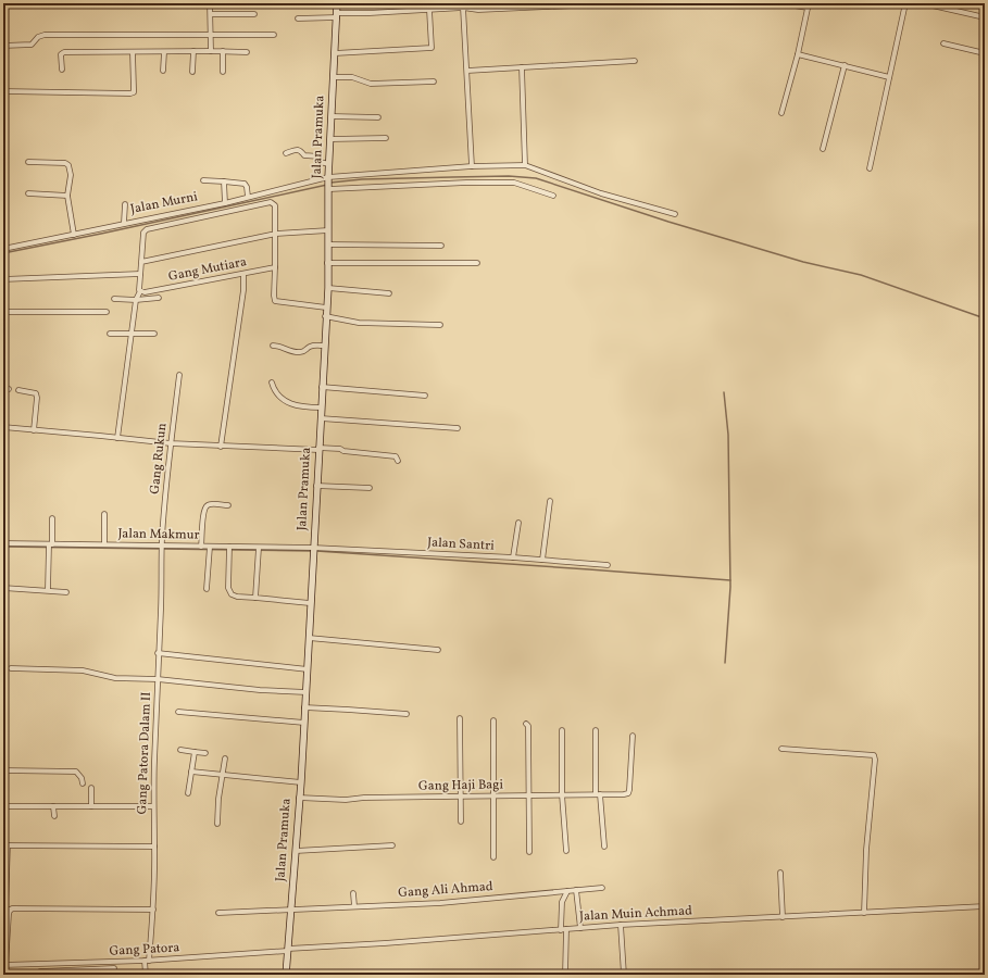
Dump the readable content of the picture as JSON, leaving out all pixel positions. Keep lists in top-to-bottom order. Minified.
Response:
{"streets":{"street":["Jalan Pramuka","Jalan Murni","Gang Mutiara","Gang Rukun","Jalan Makmur","Jalan Santri","Gang Patora Dalam II","Gang Haji Bagi","Gang Ali Ahmad","Jalan Muin Achmad","Gang Patora"]},"crossings":[["Jalan Pramuka","Jalan Murni"],["Jalan Pramuka","Gang Mutiara"],["Jalan Pramuka","Jalan Makmur"],["Jalan Pramuka","Jalan Santri"],["Jalan Pramuka","Gang Haji Bagi"],["Jalan Pramuka","Gang Ali Ahmad"],["Jalan Pramuka","Jalan Muin Achmad"],["Jalan Pramuka","Gang Patora"],["Gang Rukun","Jalan Makmur"],["Gang Rukun","Gang Patora Dalam II"],["Jalan Makmur","Jalan Santri"],["Jalan Makmur","Gang Patora Dalam II"],["Gang Patora Dalam II","Gang Patora"],["Jalan Muin Achmad","Gang Patora"]]}
